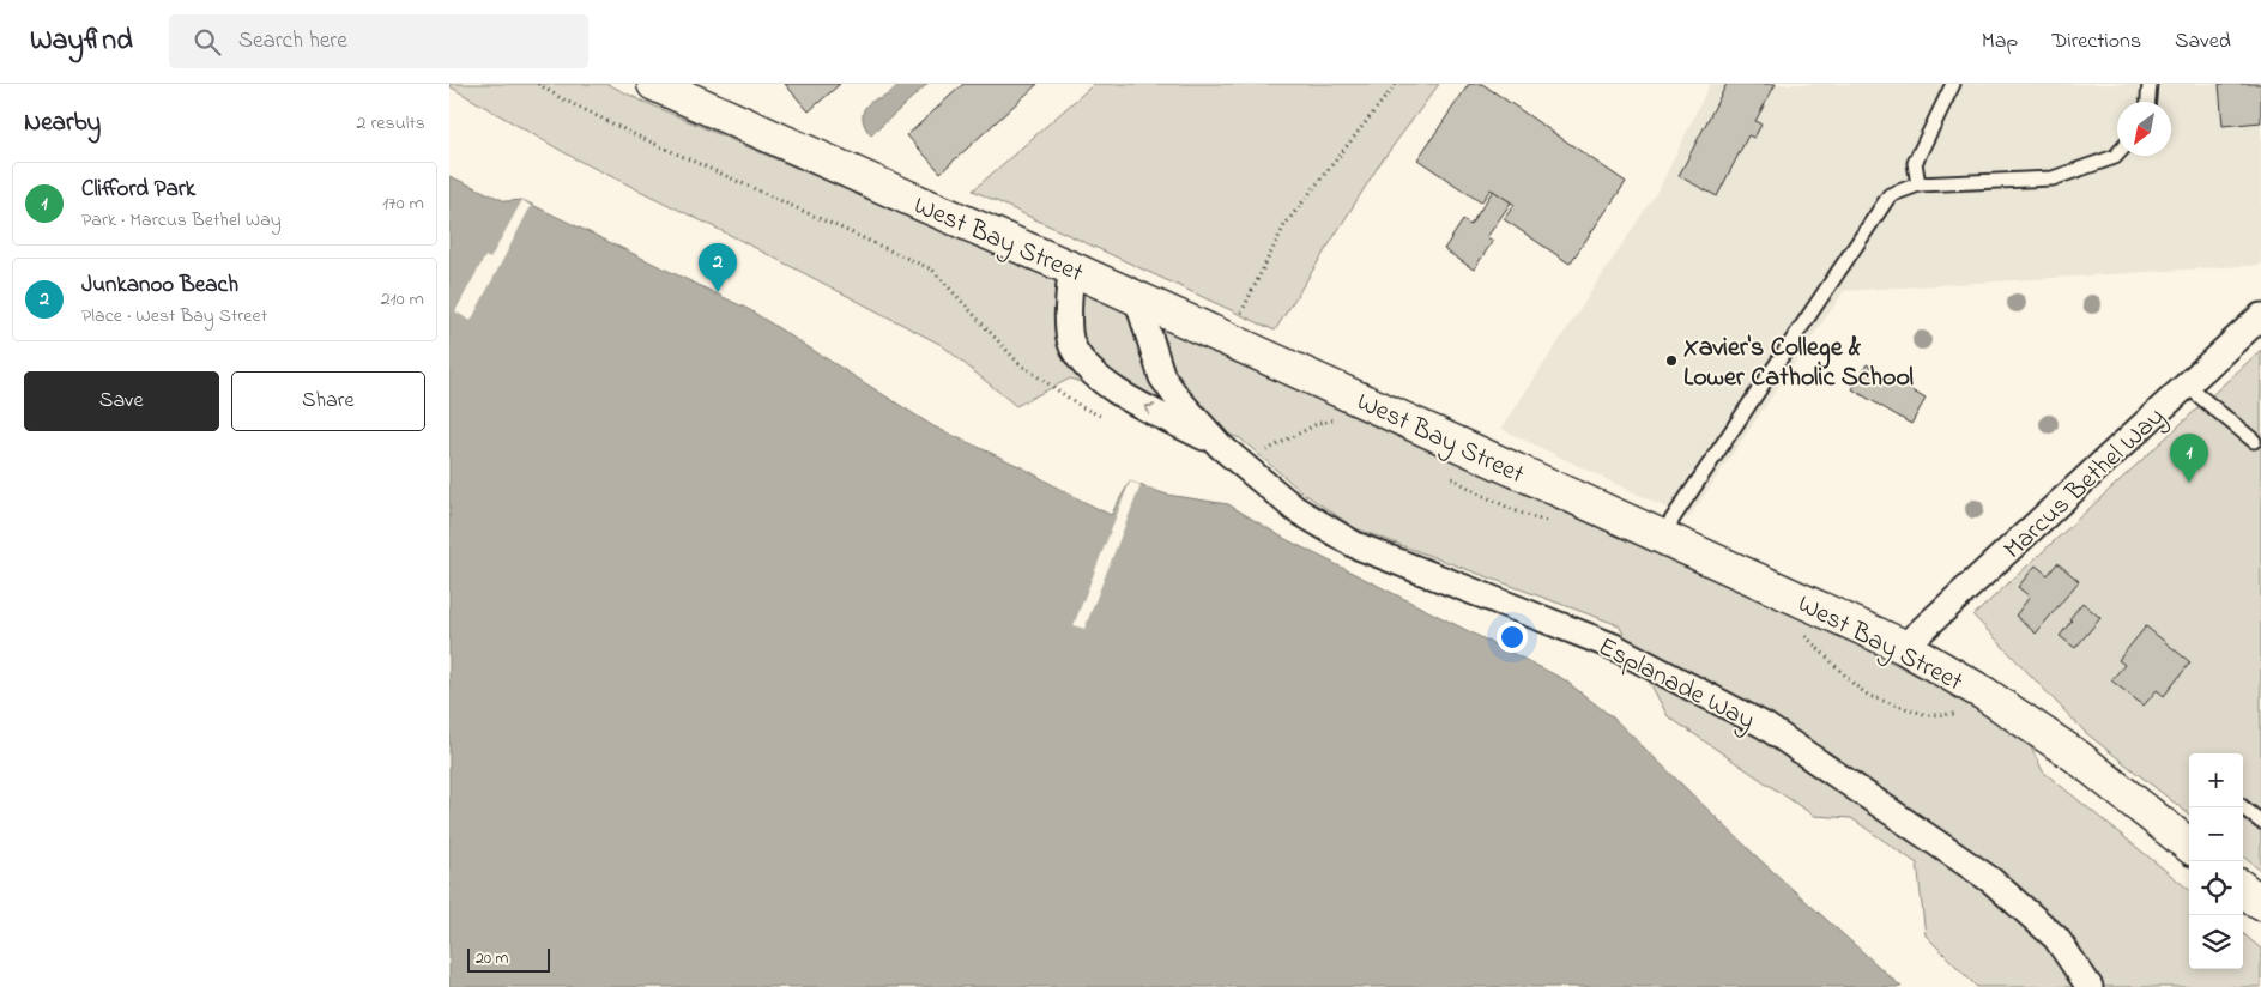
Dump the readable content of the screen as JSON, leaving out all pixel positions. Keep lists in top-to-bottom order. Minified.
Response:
{"streets":{"highway":["West Bay Street"],"street":["Marcus Bethel Way","Esplanade Way"]},"crossings":[["West Bay Street","Marcus Bethel Way"],["West Bay Street","Esplanade Way"]],"places":["Xavier's College & Lower Catholic School"],"scale_bar":"20 m","north":"bottom left","page":{"header":"Wayfind","search":"Search here","nav":["Map","Directions","Saved"],"heading":["Nearby","2 results"],"list":[{"mark":"1","name":"Clifford Park","note":"Park · Marcus Bethel Way","value":"170 m"},{"mark":"2","name":"Junkanoo Beach","note":"Place · West Bay Street","value":"210 m"}],"pins":["2","1"],"buttons":["Save","Share"],"map_buttons":["+","−"],"scale":"20 m"}}
